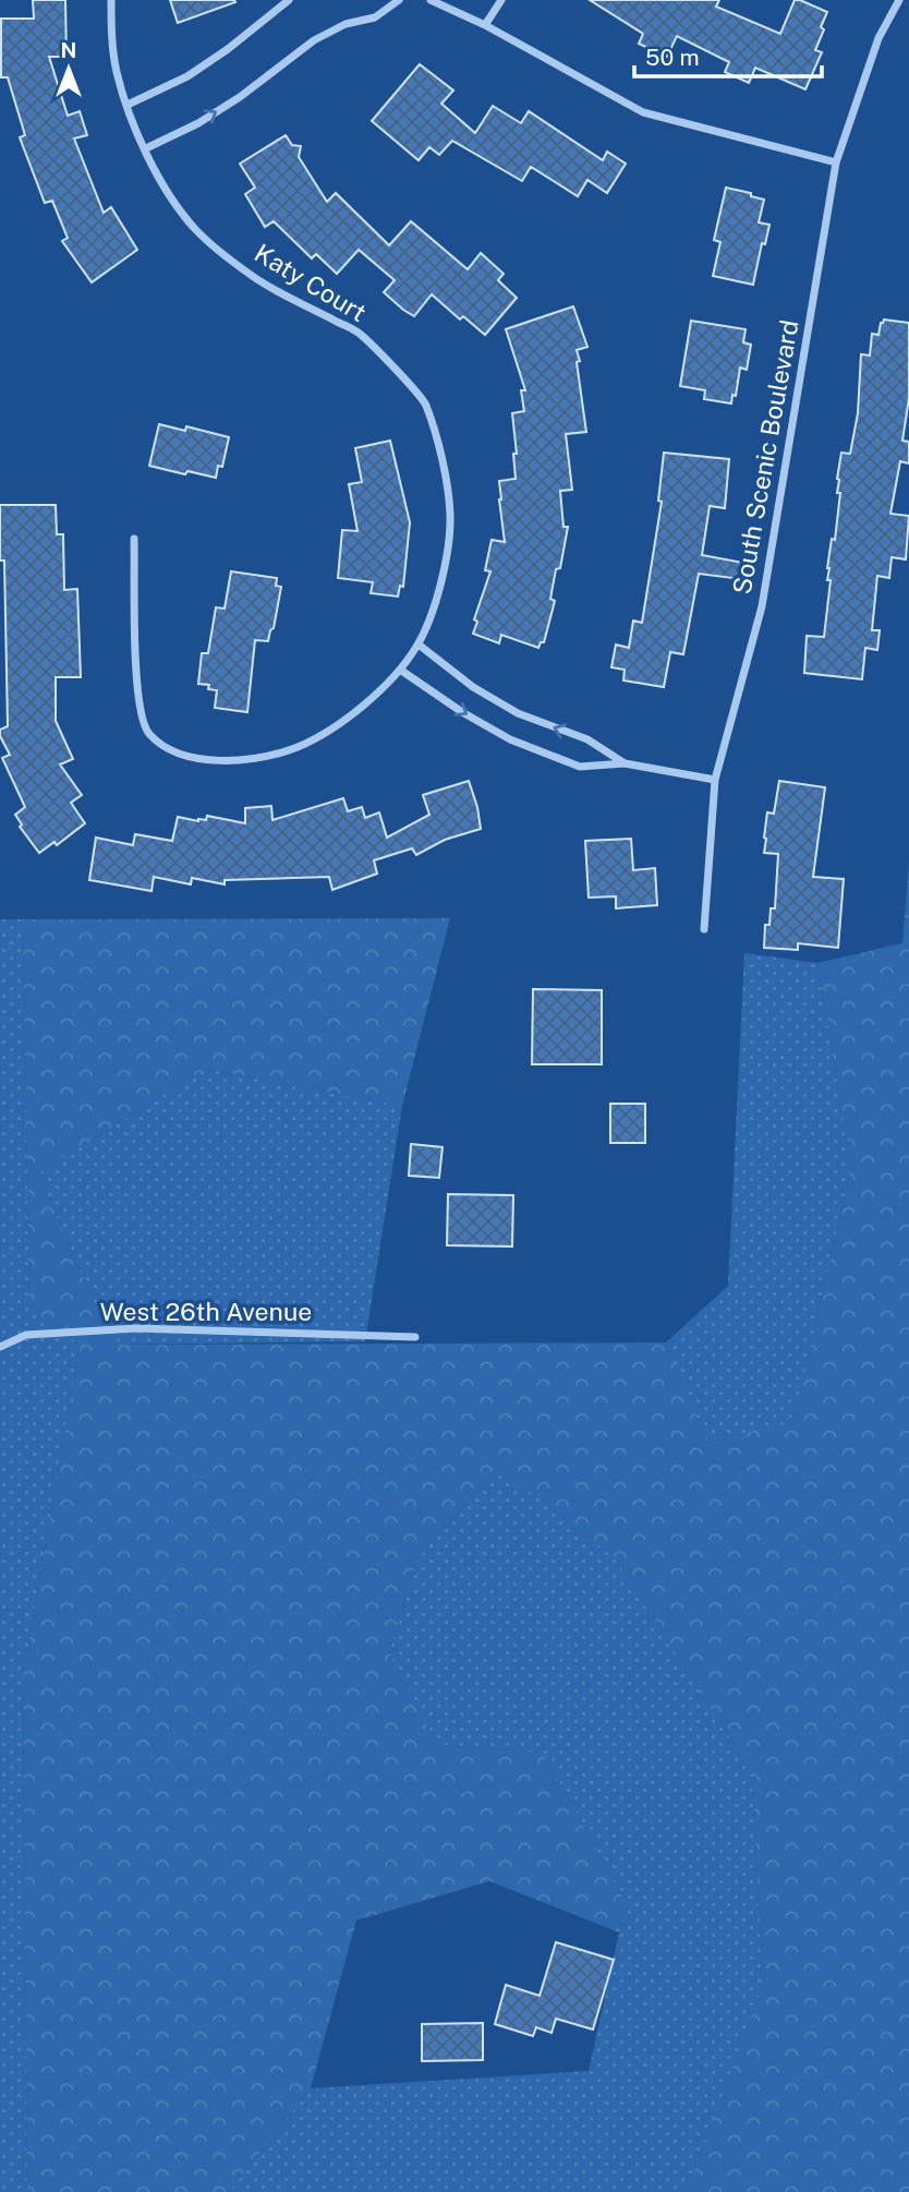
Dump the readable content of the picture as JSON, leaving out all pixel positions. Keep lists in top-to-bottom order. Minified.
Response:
{"streets":{"street":["Katy Court","South Scenic Boulevard","West 26th Avenue"]},"scale_bar":"50 m","north":"top"}
